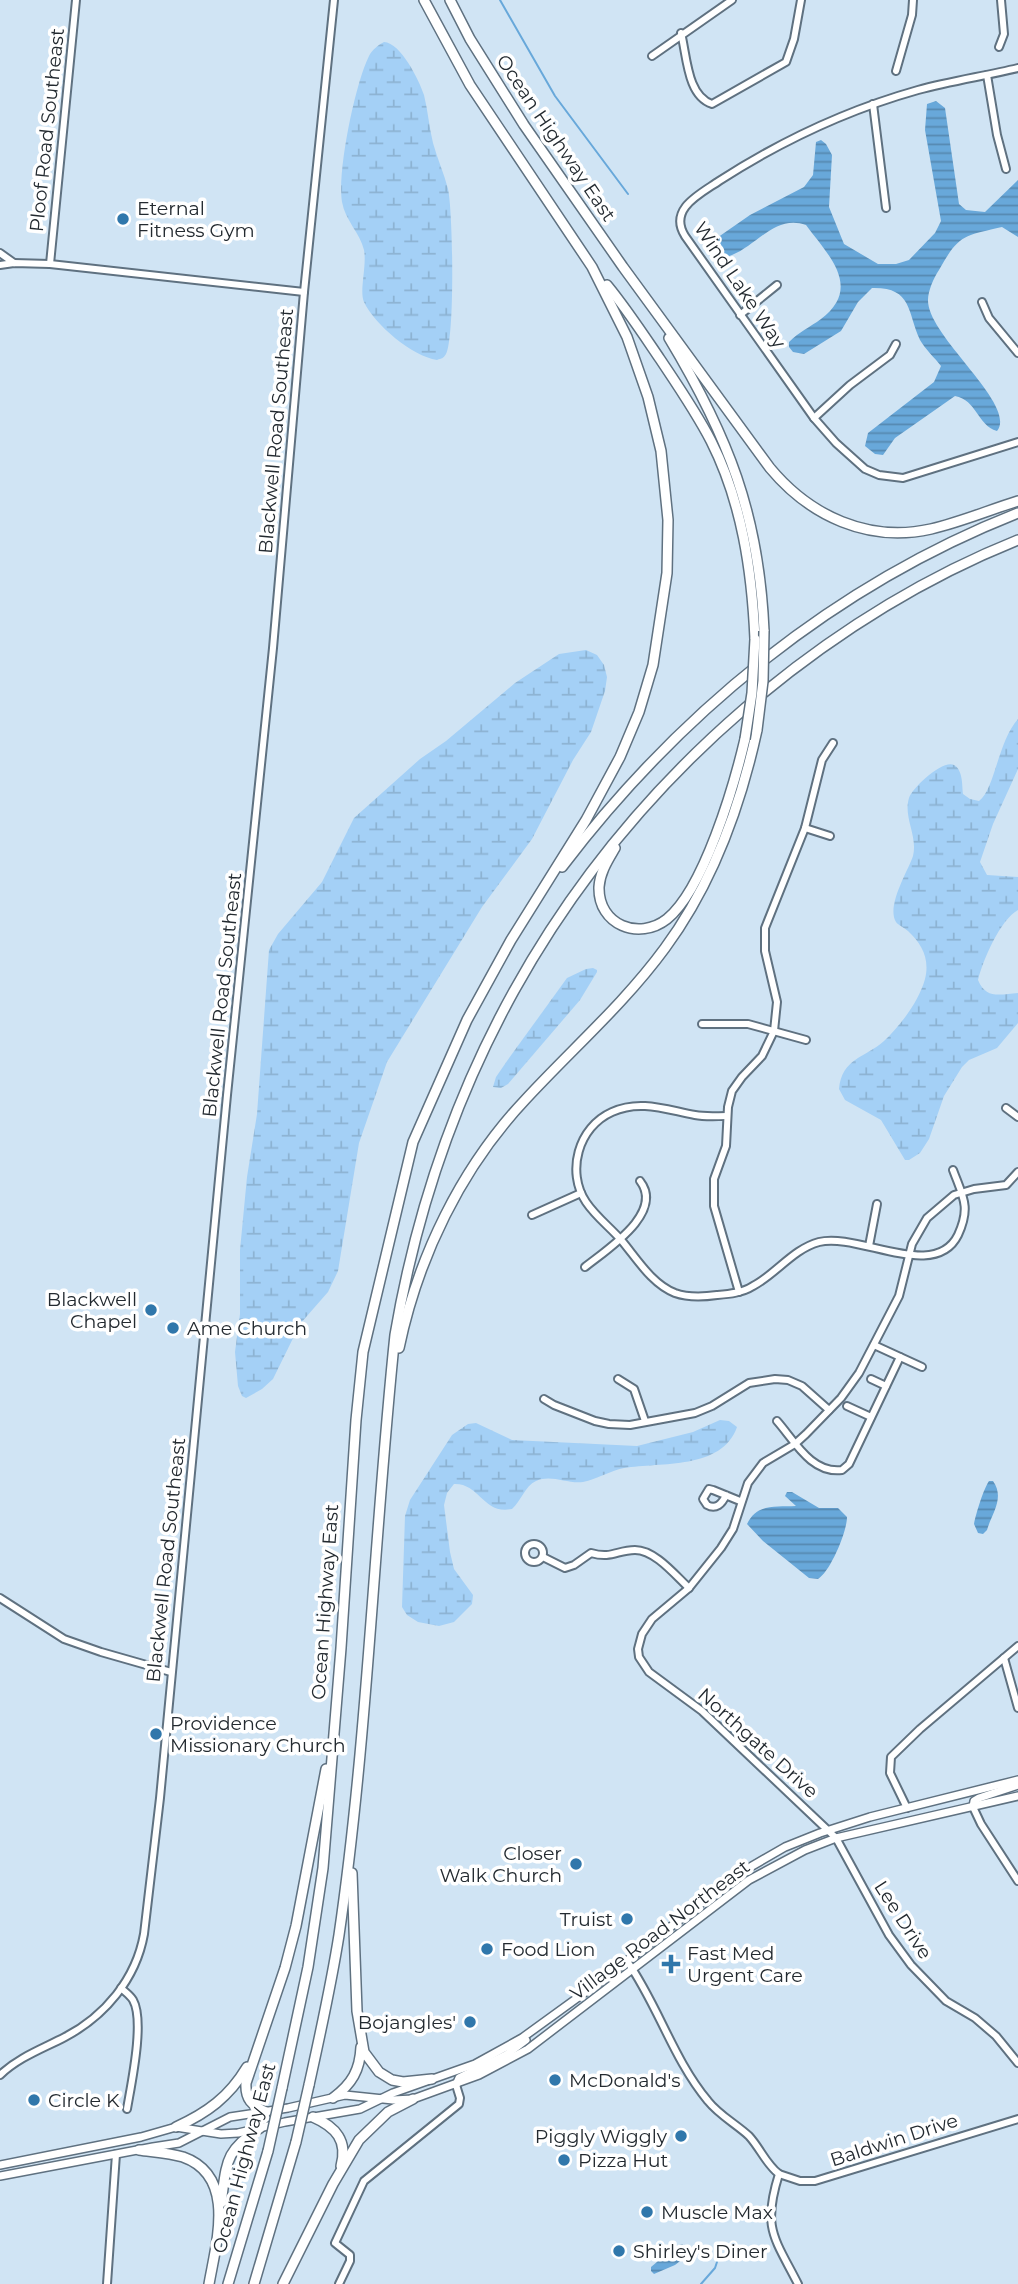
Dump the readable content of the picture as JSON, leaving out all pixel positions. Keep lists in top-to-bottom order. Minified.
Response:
{"streets":{"highway":["Ocean Highway East"],"main road":["Village Road Northeast"],"street":["Ploof Road Southeast","Wind Lake Way","Blackwell Road Southeast","Northgate Drive","Lee Drive","Baldwin Drive"]},"crossings":[["Northgate Drive","Lee Drive"],["Northgate Drive","Village Road Northeast"],["Lee Drive","Village Road Northeast"]],"places":{"other":["Eternal Fitness Gym","Blackwell Chapel","Ame Church","Providence Missionary Church","Closer Walk Church","Truist","Food Lion","Bojangles'","McDonald's","Circle K","Piggly Wiggly","Pizza Hut","Muscle Max","Shirley's Diner"],"health":["Fast Med Urgent Care"]}}
